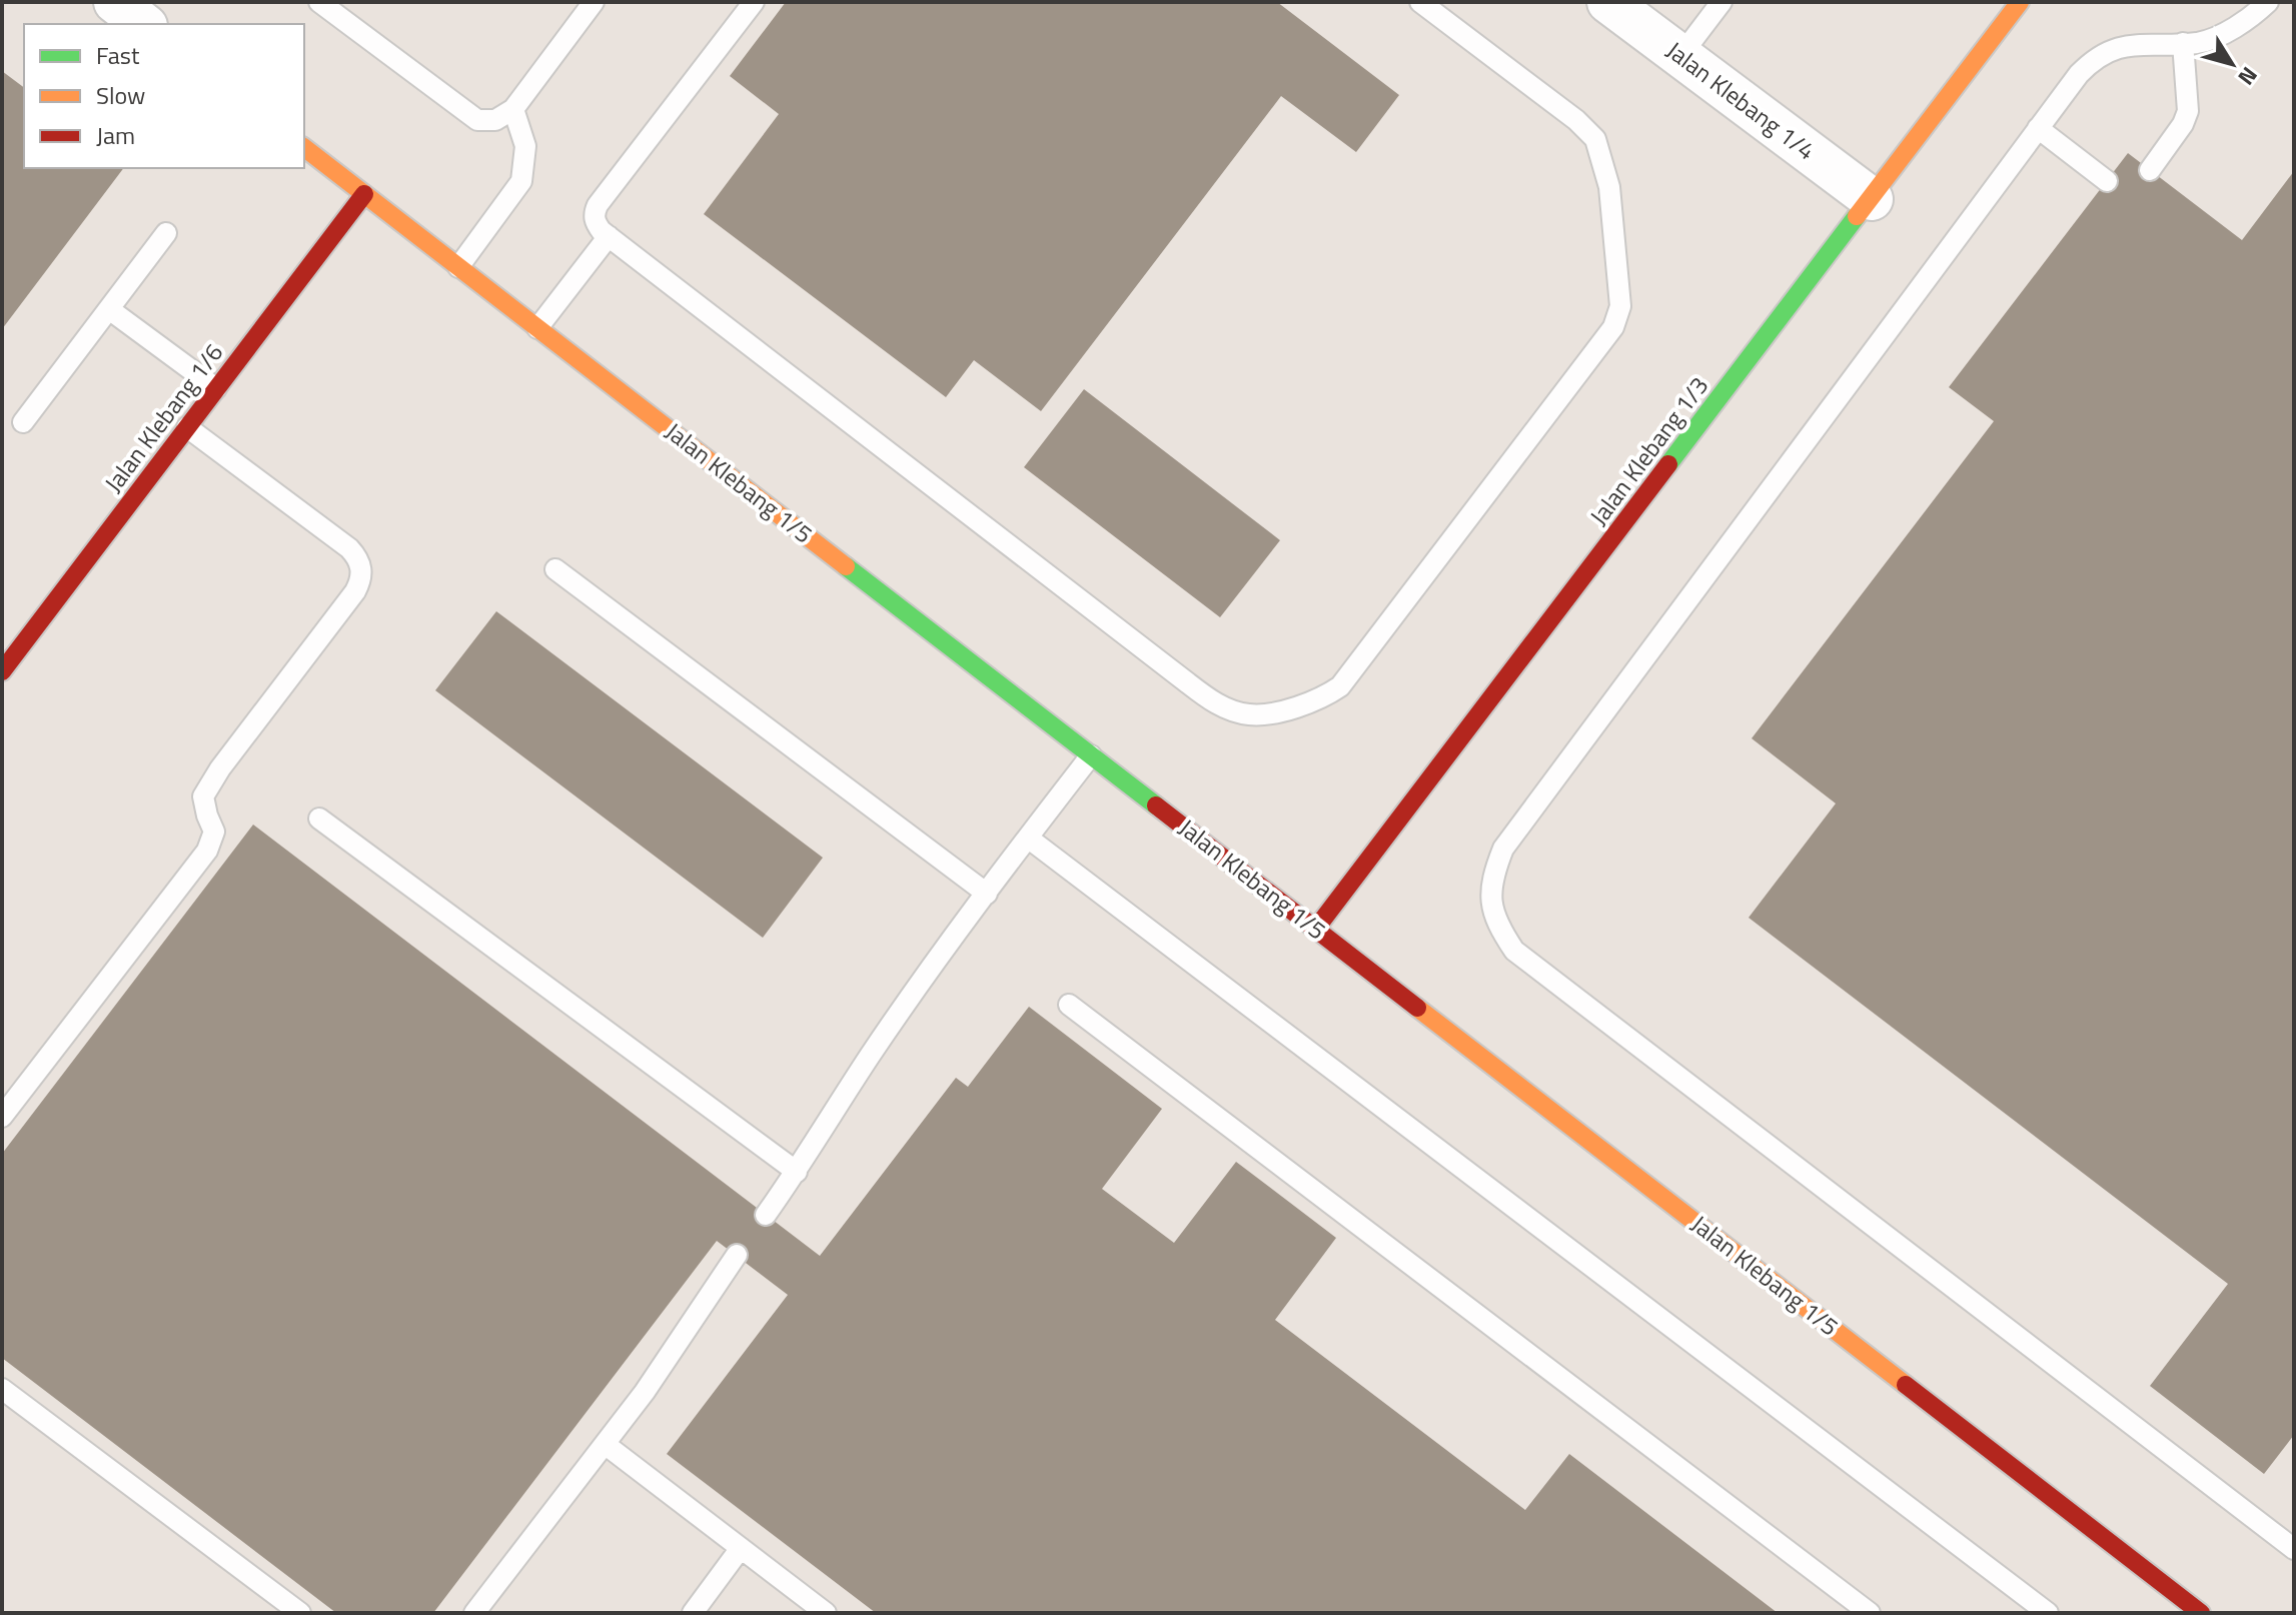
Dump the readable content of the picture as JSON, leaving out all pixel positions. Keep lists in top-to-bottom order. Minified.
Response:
{"streets":{"street":["Jalan Klebang 1/4","Jalan Klebang 1/6","Jalan Klebang 1/3","Jalan Klebang 1/5"]},"crossings":[["Jalan Klebang 1/4","Jalan Klebang 1/3"],["Jalan Klebang 1/6","Jalan Klebang 1/5"],["Jalan Klebang 1/3","Jalan Klebang 1/5"]],"legend":["Fast","Slow","Jam"],"north":"bottom right"}
